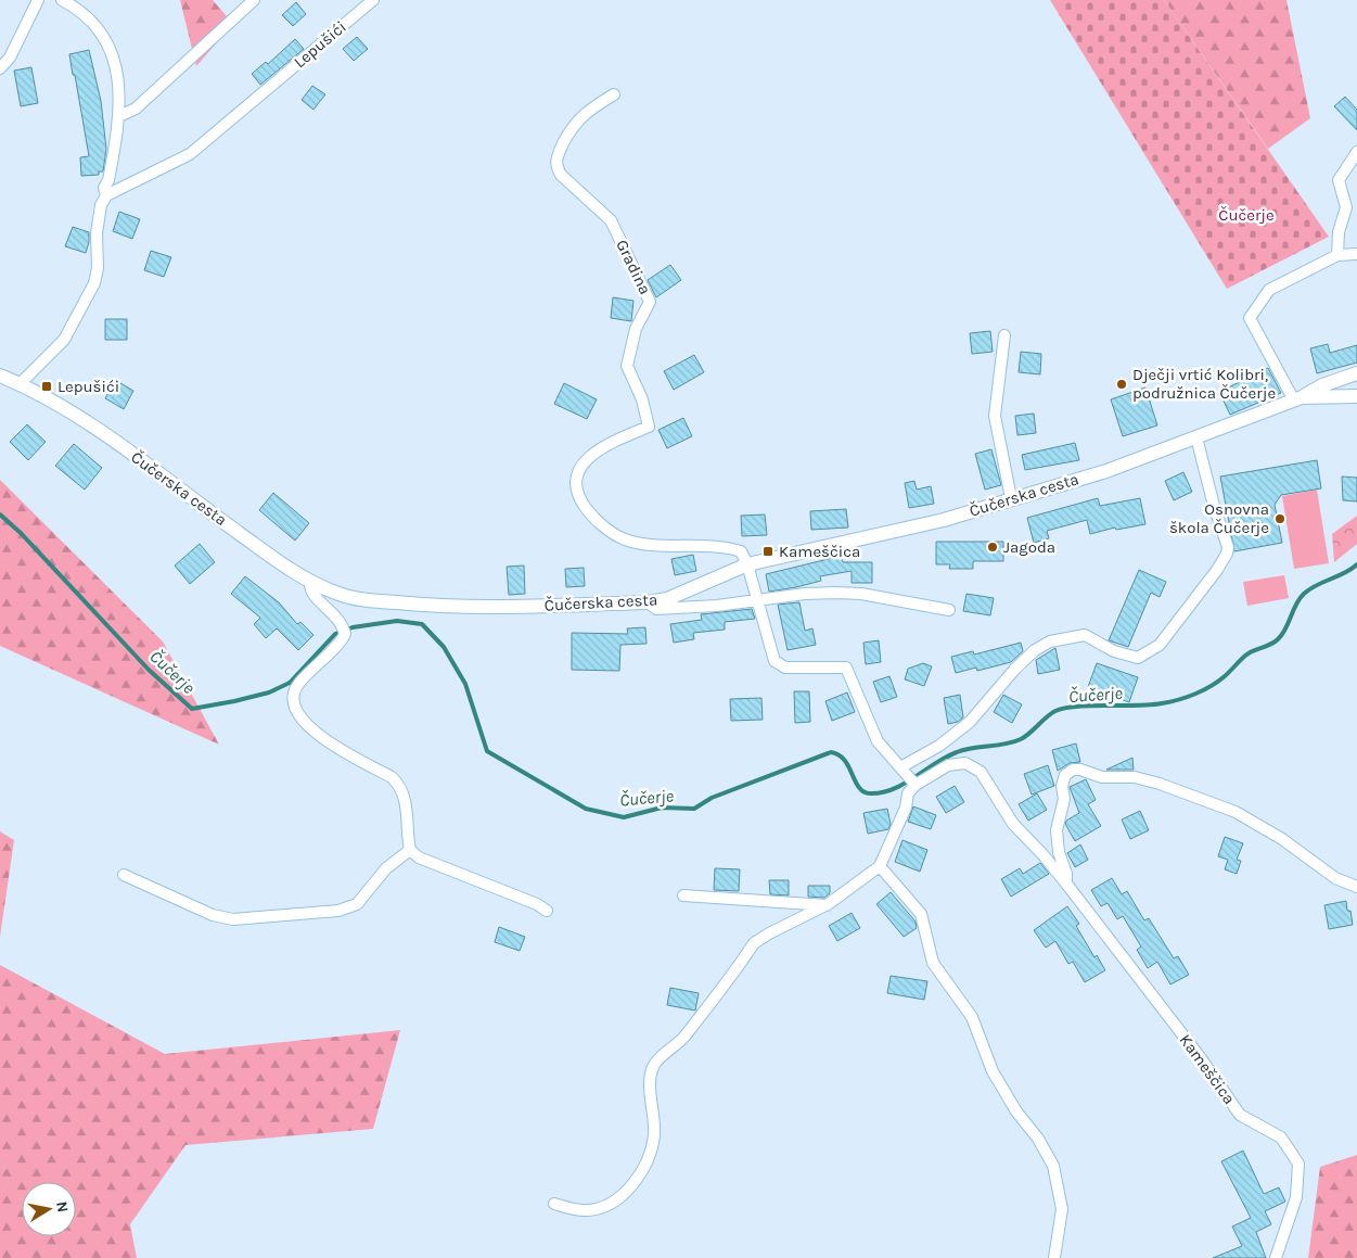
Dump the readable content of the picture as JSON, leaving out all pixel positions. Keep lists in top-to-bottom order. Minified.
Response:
{"streets":{"street":["Lepušići","Gradina","Čučerska cesta","Kameščica"]},"crossings":[["Gradina","Čučerska cesta"]],"water":["Čučerje"],"parks":["Čučerje"],"places":{"other":["Dječji vrtić Kolibri, podružnica Čučerje","Osnovna škola Čučerje","Jagoda"],"transit":["Lepušići","Kameščica"]},"north":"right"}
